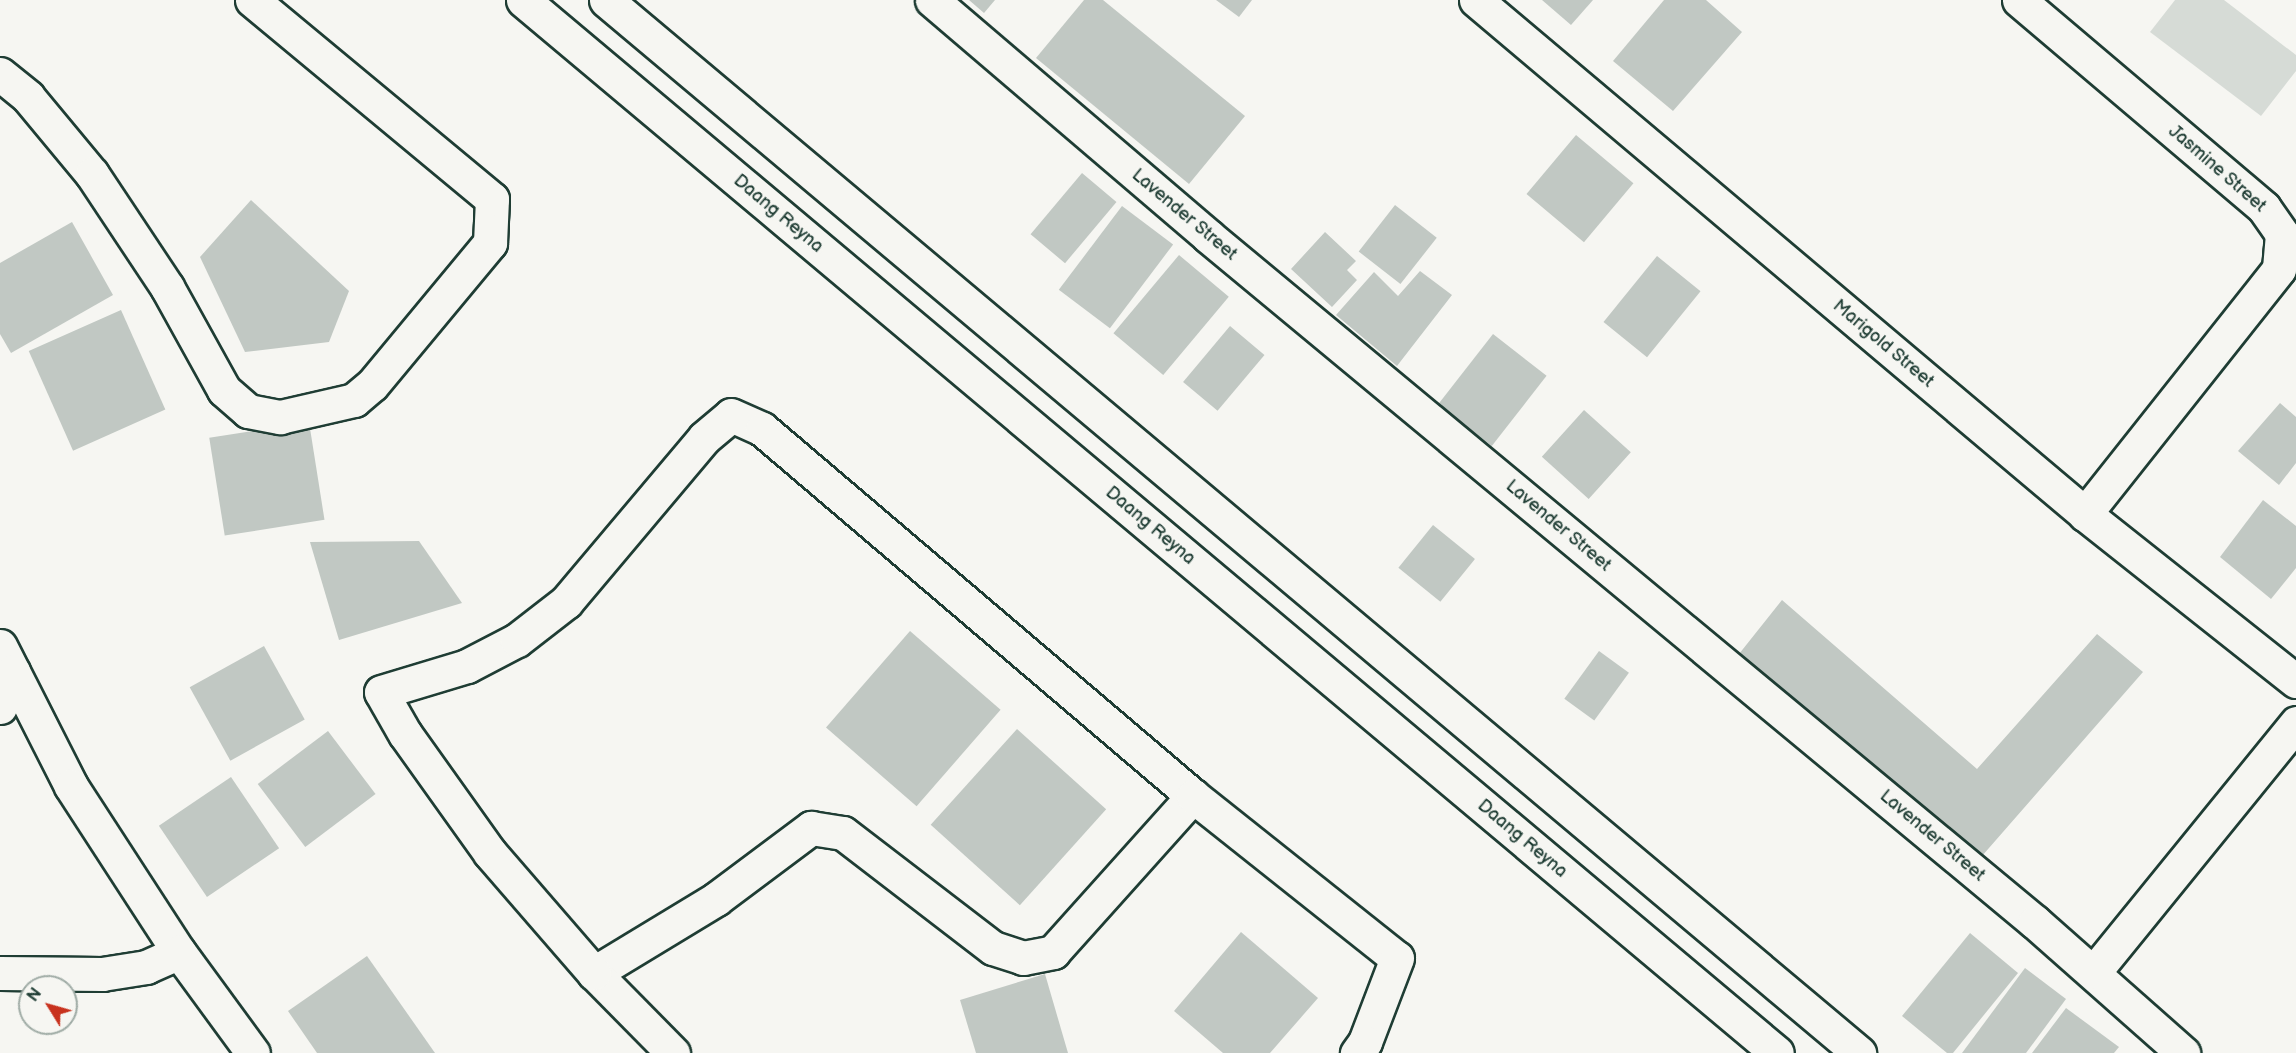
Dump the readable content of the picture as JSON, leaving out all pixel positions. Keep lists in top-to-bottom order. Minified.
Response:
{"streets":{"street":["Jasmine Street","Daang Reyna","Lavender Street","Marigold Street"]},"crossings":[["Jasmine Street","Marigold Street"]],"north":"top left"}
